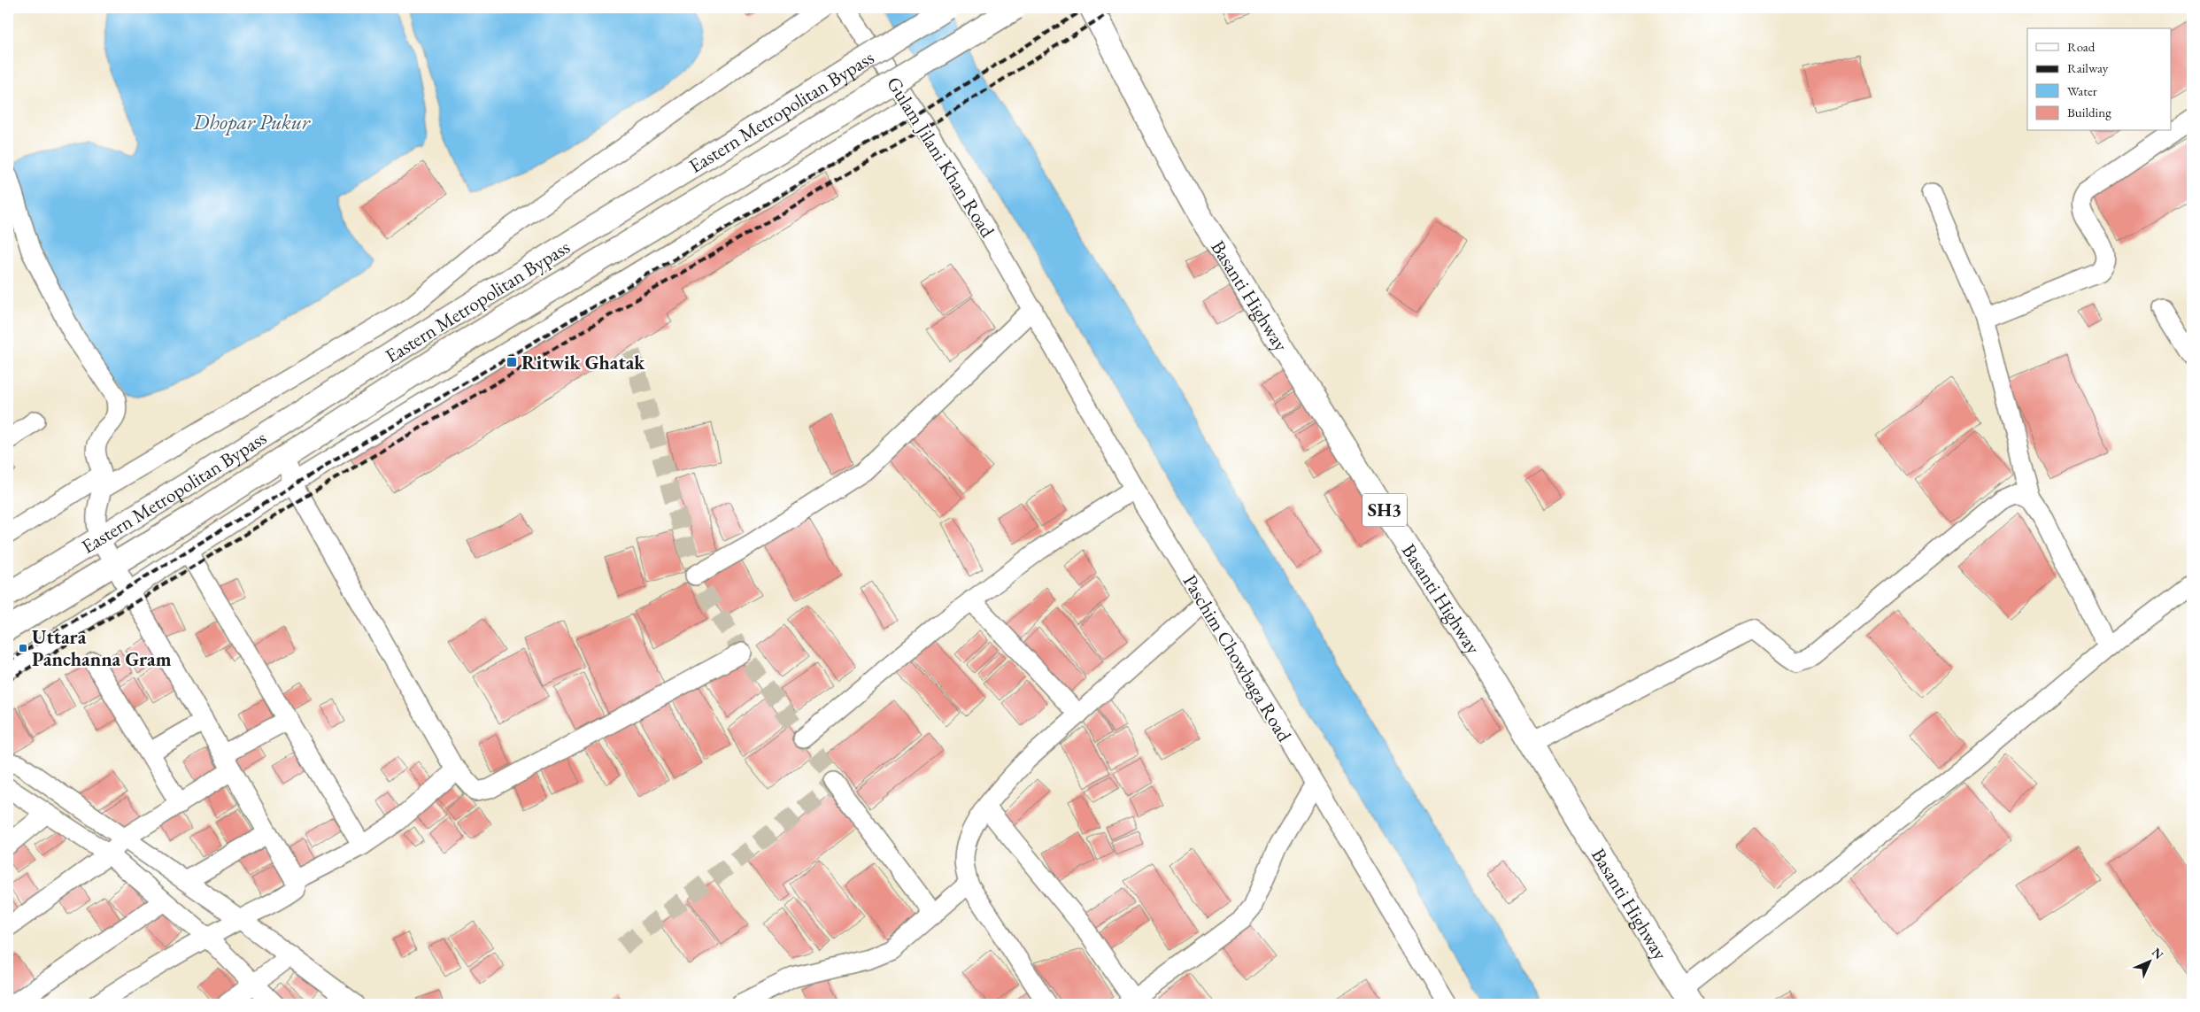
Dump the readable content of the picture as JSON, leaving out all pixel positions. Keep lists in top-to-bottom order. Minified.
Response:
{"streets":{"main road":["Eastern Metropolitan Bypass","Basanti Highway","SH3"],"street":["Gulam Jilani Khan Road","Paschim Chowbaga Road"]},"crossings":[["Gulam Jilani Khan Road","Paschim Chowbaga Road"]],"water":["Dhopar Pukur"],"places":{"transit":["Ritwik Ghatak","Uttara Panchanna Gram"]},"legend":["Road","Railway","Water","Building"],"north":"top right"}
